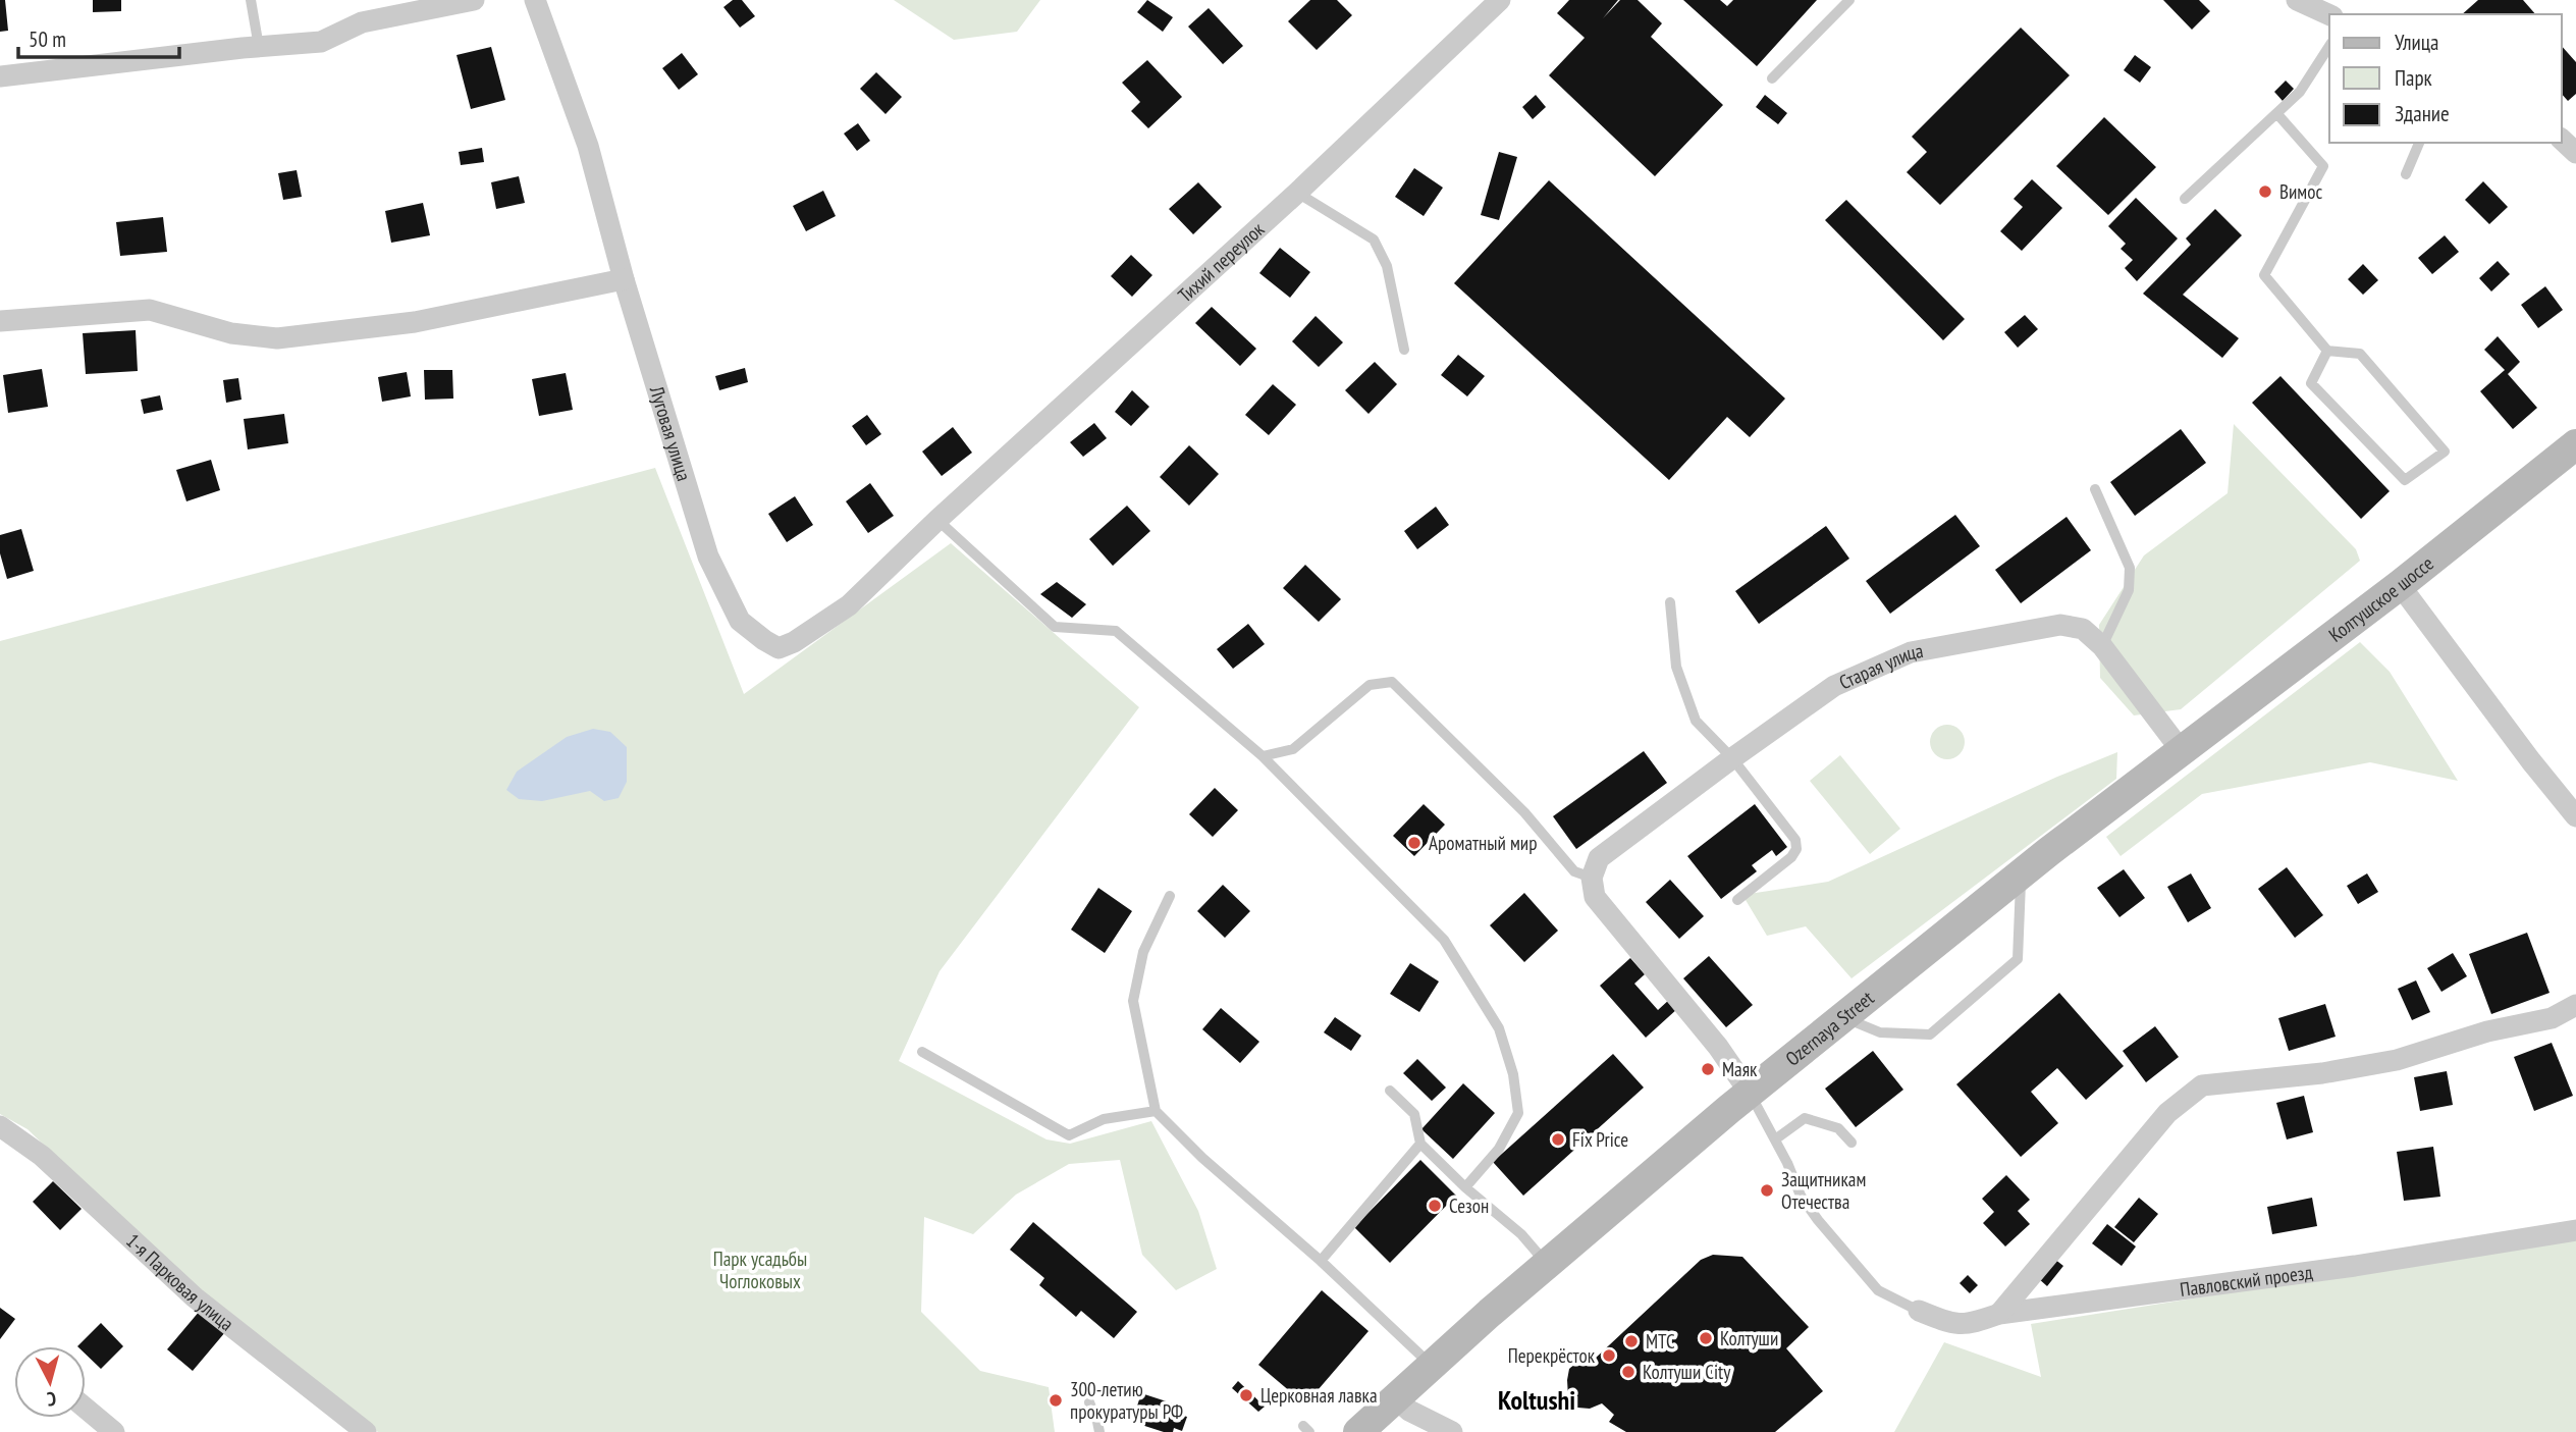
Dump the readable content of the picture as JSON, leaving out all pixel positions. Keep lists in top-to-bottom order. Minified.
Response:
{"streets":{"main road":["Колтушское шоссе","Ozernaya Street"],"street":["Тихий переулок","Луговая улица","Старая улица","Павловский проезд","1-я Парковая улица"]},"crossings":[["Тихий переулок","Луговая улица"],["Колтушское шоссе","Старая улица"],["Колтушское шоссе","Ozernaya Street"],["Старая улица","Ozernaya Street"]],"districts":["Koltushi"],"parks":["Парк усадьбы Чоглоковых"],"places":["Вимос","Ароматный мир","Маяк","Fix Price","Защитникам Отечества","Сезон","Колтуши","МТС","Перекрёсток","Колтуши City","Церковная лавка","300-летию прокуратуры РФ"],"legend":["Улица","Парк","Здание"],"scale_bar":"50 m","north":"bottom"}
